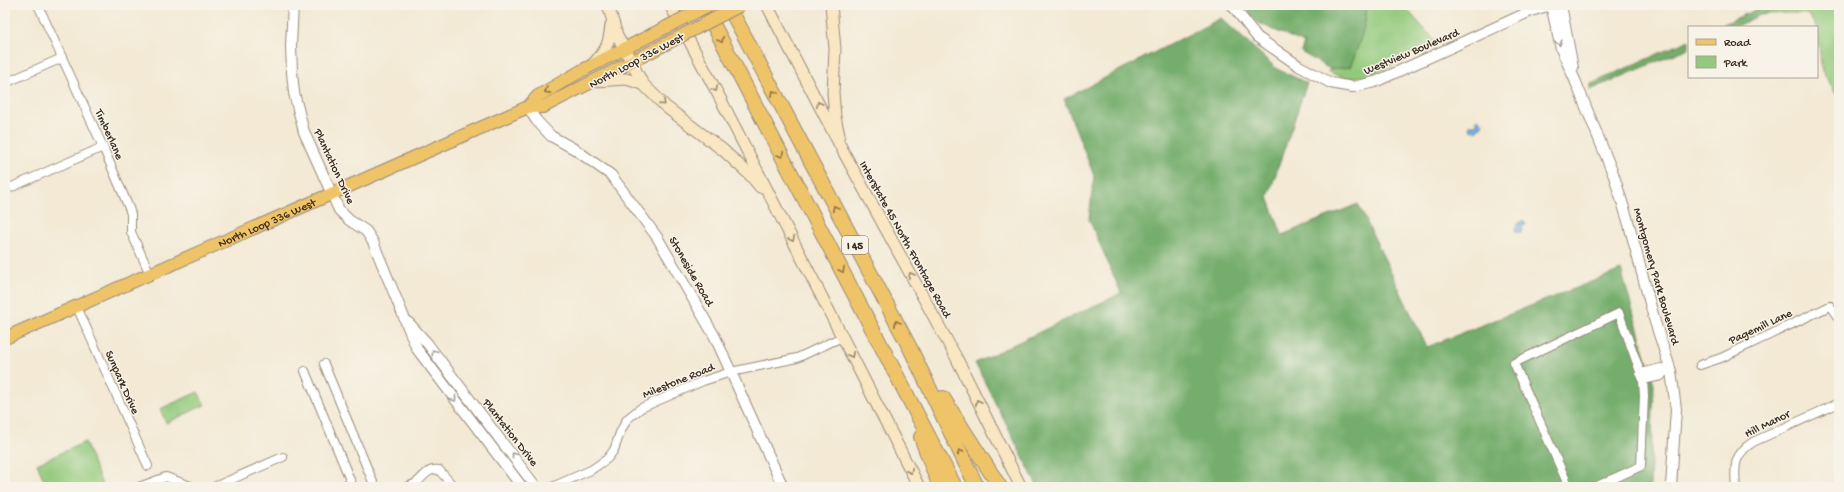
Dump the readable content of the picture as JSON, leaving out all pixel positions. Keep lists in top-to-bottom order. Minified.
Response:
{"streets":{"highway":["I 45"],"main road":["North Loop 336 West","Interstate 45 North Frontage Road"],"street":["Westview Boulevard","Timberlane","Plantation Drive","Stoneside Road","Montgomery Park Boulevard","Pagemill Lane","Milestone Road","Sunpark Drive","Hill Manor"]},"crossings":[["Westview Boulevard","Montgomery Park Boulevard"],["North Loop 336 West","Timberlane"],["North Loop 336 West","Plantation Drive"],["North Loop 336 West","Stoneside Road"],["North Loop 336 West","Sunpark Drive"],["Stoneside Road","Milestone Road"]],"legend":["Road","Park"]}
